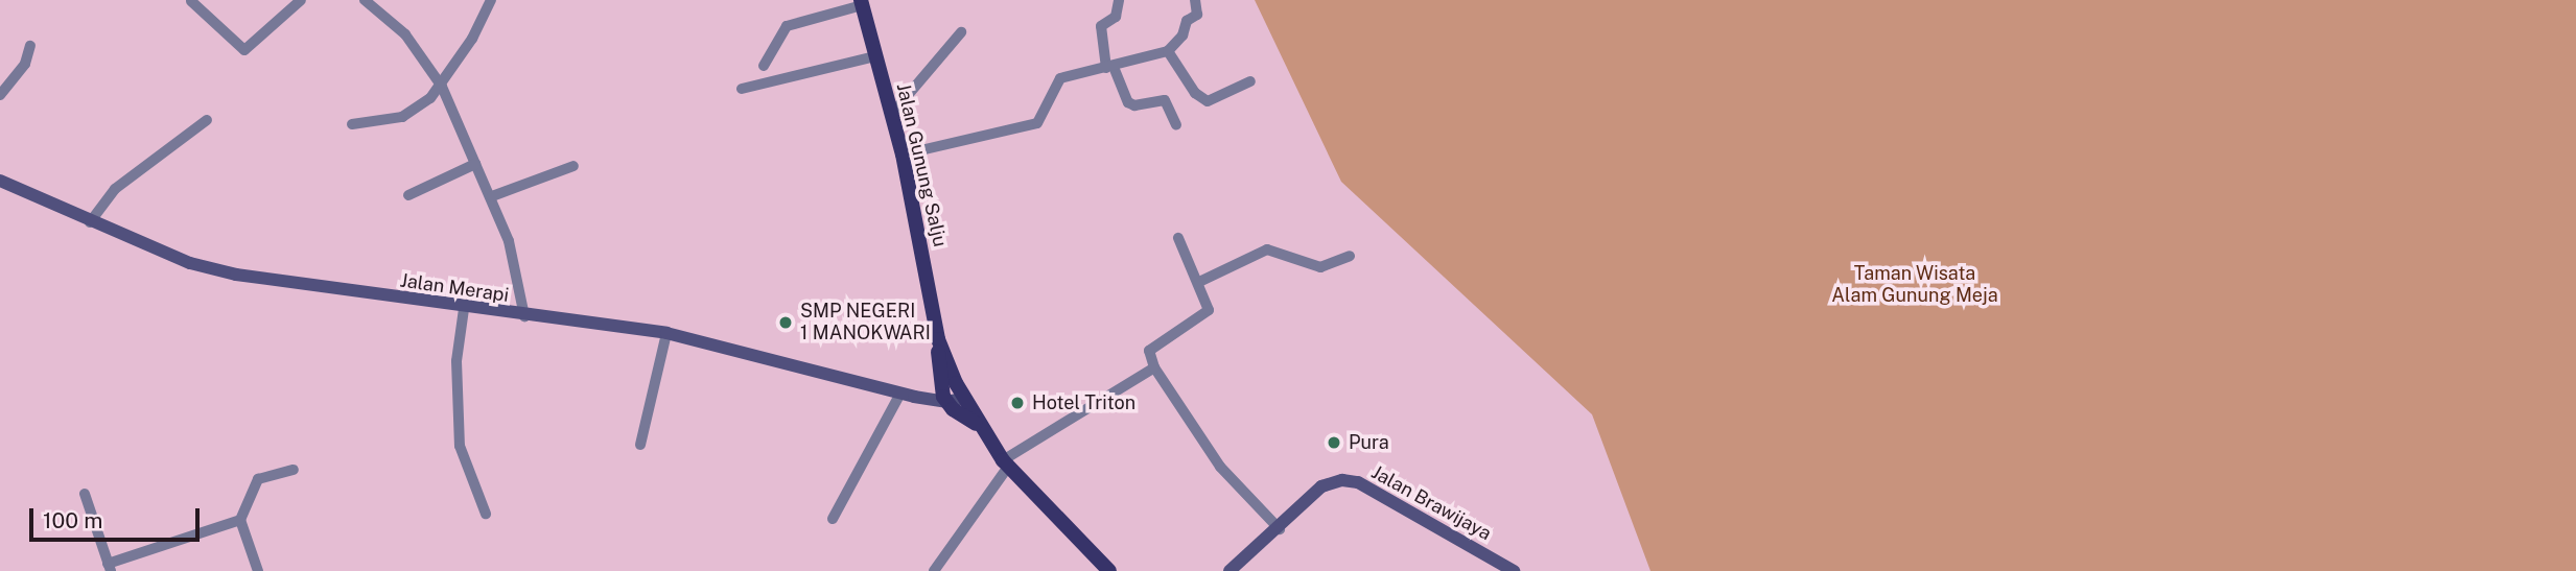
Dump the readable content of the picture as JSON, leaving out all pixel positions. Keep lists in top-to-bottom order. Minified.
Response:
{"streets":{"main road":["Jalan Gunung Salju"],"street":["Jalan Merapi","Jalan Brawijaya"]},"crossings":[["Jalan Gunung Salju","Jalan Merapi"]],"parks":["Taman Wisata Alam Gunung Meja"],"places":["SMP NEGERI 1 MANOKWARI","Hotel Triton","Pura"],"scale_bar":"100 m"}
